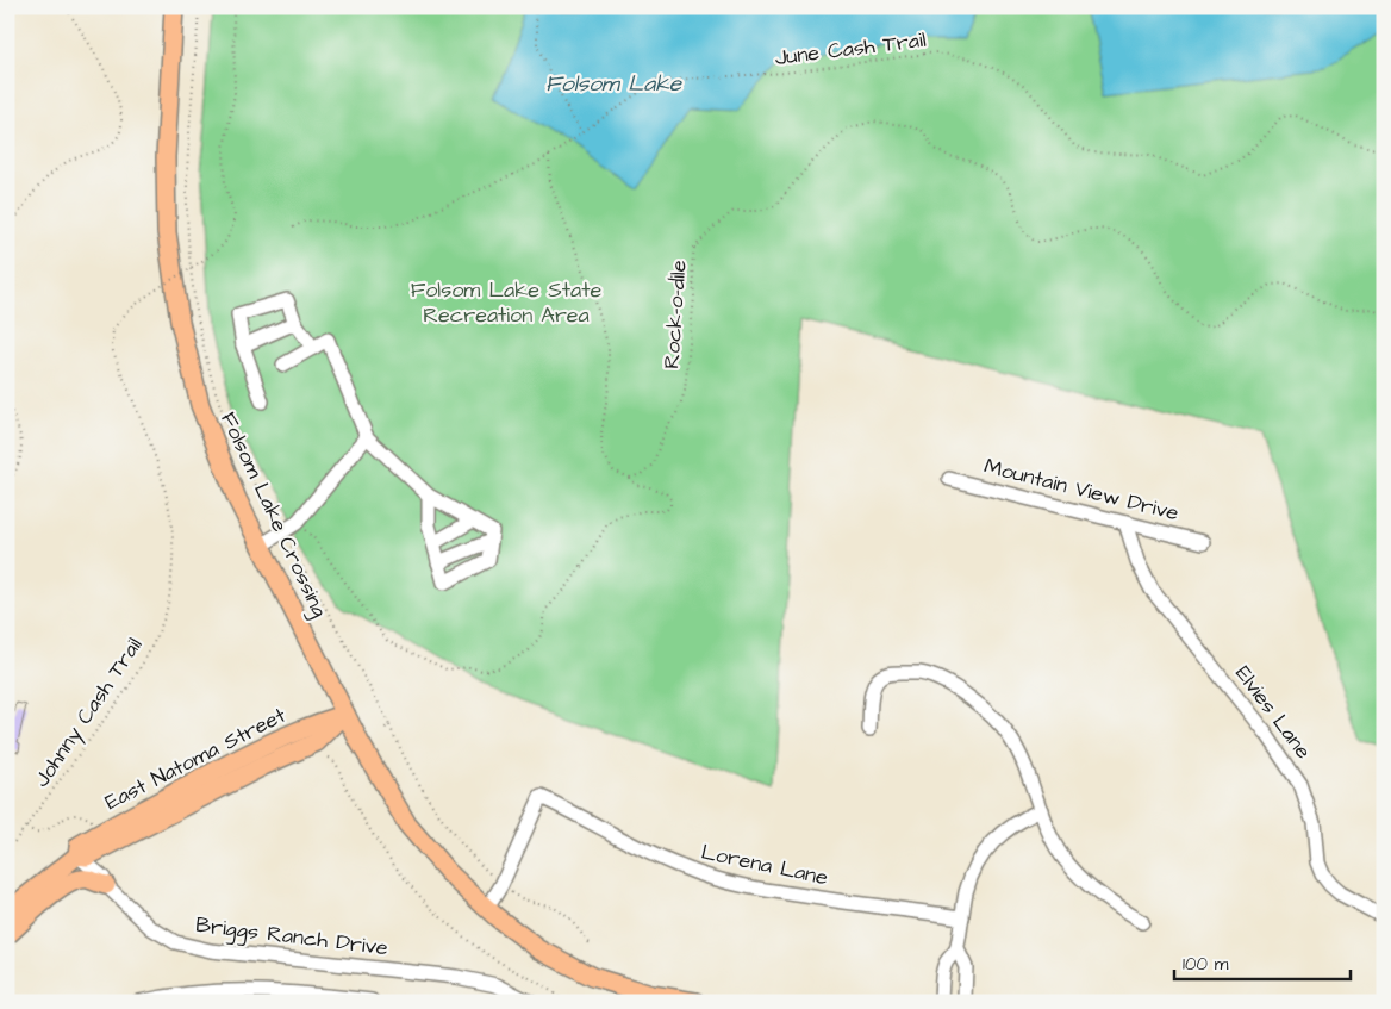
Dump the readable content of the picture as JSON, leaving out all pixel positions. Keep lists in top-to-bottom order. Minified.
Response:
{"streets":{"main road":["Folsom Lake Crossing","East Natoma Street"],"street":["Mountain View Drive","Elvies Lane","Lorena Lane","Briggs Ranch Drive"],"path":["June Cash Trail","Rock-o-dile","Johnny Cash Trail"]},"crossings":[["Mountain View Drive","Elvies Lane"],["Folsom Lake Crossing","East Natoma Street"],["East Natoma Street","Briggs Ranch Drive"]],"water":["Folsom Lake"],"parks":["Folsom Lake State Recreation Area"],"scale_bar":"100 m"}
